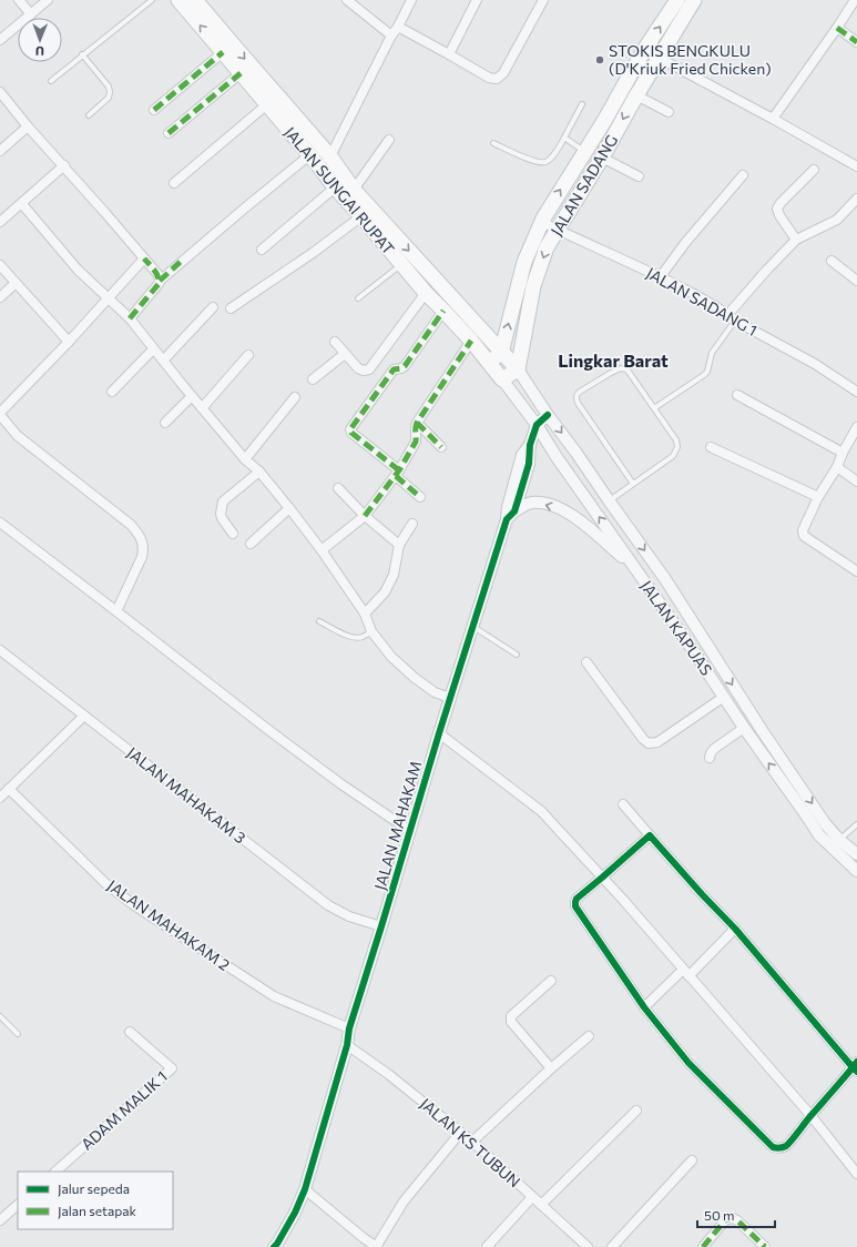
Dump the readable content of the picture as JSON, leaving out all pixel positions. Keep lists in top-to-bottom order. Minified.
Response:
{"streets":{"main road":["JALAN SADANG","JALAN SUNGAI RUPAT"],"street":["JALAN SADANG 1","JALAN KAPUAS","JALAN MAHAKAM 3","JALAN MAHAKAM","JALAN MAHAKAM 2","ADAM MALIK 1","JALAN KS TUBUN"]},"crossings":[["JALAN SADANG","JALAN SUNGAI RUPAT"],["JALAN SADANG","JALAN SADANG 1"],["JALAN SADANG","JALAN KAPUAS"],["JALAN SUNGAI RUPAT","JALAN KAPUAS"],["JALAN KAPUAS","JALAN MAHAKAM"],["JALAN MAHAKAM 3","JALAN MAHAKAM"],["JALAN MAHAKAM","JALAN MAHAKAM 2"],["JALAN MAHAKAM","JALAN KS TUBUN"]],"districts":["Lingkar Barat"],"places":["STOKIS BENGKULU (D'Kriuk Fried Chicken)"],"legend":["Jalur sepeda","Jalan setapak"],"scale_bar":"50 m","north":"bottom"}
